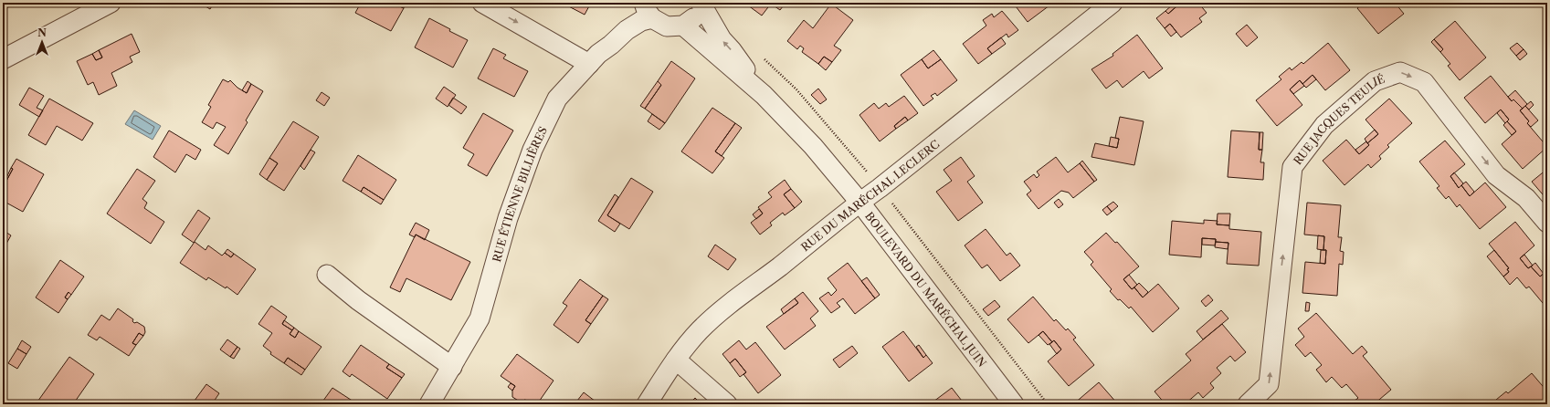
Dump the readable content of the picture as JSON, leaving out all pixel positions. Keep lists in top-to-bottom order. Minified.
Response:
{"streets":{"street":["RUE JACQUES TEULIÉ","RUE ÉTIENNE BILLIÈRES","RUE DU MARÉCHAL LECLERC","BOULEVARD DU MARÉCHAL JUIN"]},"crossings":[["RUE DU MARÉCHAL LECLERC","BOULEVARD DU MARÉCHAL JUIN"]],"north":"top"}
